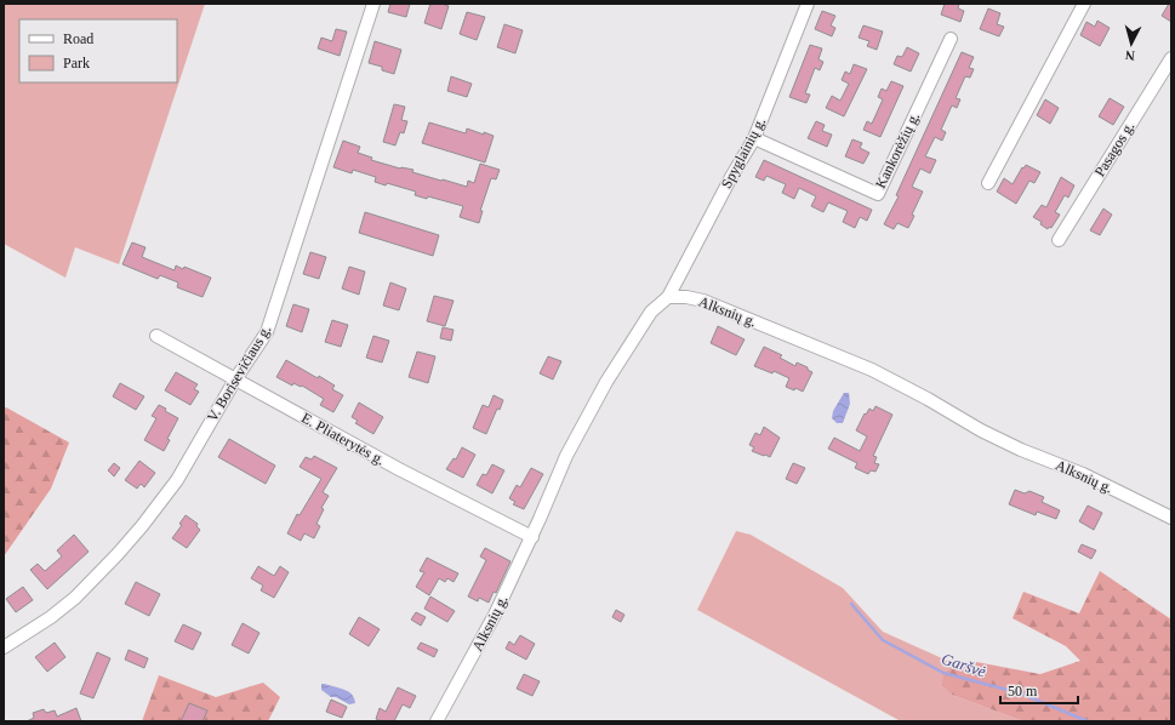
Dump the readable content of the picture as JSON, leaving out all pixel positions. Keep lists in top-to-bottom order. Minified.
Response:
{"streets":{"street":["Pasagos g.","Kankorėžių g.","Spyglainių g.","Alksnių g.","V. Borisevičiaus g.","E. Pliaterytės g."]},"crossings":[["Kankorėžių g.","Spyglainių g."],["Spyglainių g.","Alksnių g."],["Alksnių g.","E. Pliaterytės g."],["V. Borisevičiaus g.","E. Pliaterytės g."]],"water":["Garšvė"],"legend":["Road","Park"],"scale_bar":"50 m","north":"bottom"}
